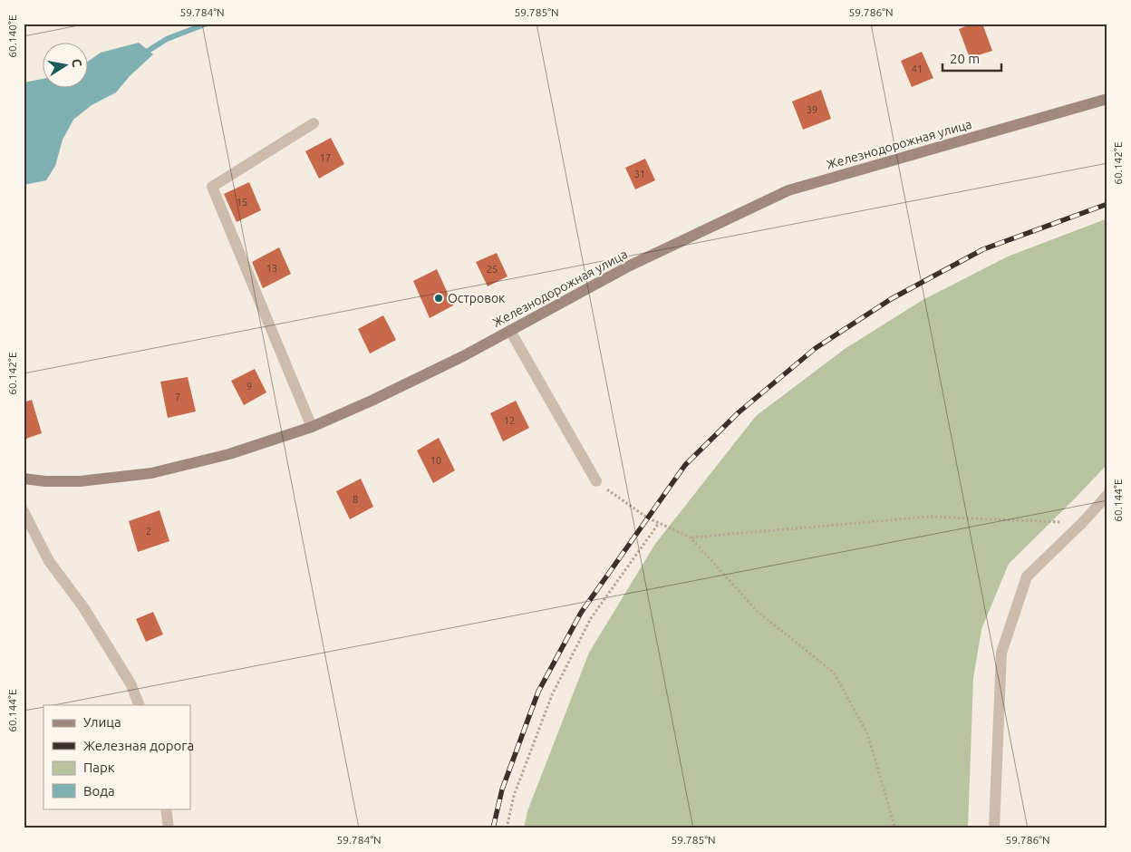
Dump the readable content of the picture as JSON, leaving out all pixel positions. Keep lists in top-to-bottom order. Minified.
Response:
{"streets":{"main road":["Железнодорожная улица"]},"places":["Островок"],"house_numbers":["41","39","17","31","15","13","25","9","7","12","10","8","2"],"legend":["Улица","Железная дорога","Парк","Вода"],"scale_bar":"20 m","north":"right","coordinates":["59.784°N","59.785°N","59.786°N","60.140°E","60.142°E","60.144°E"]}
